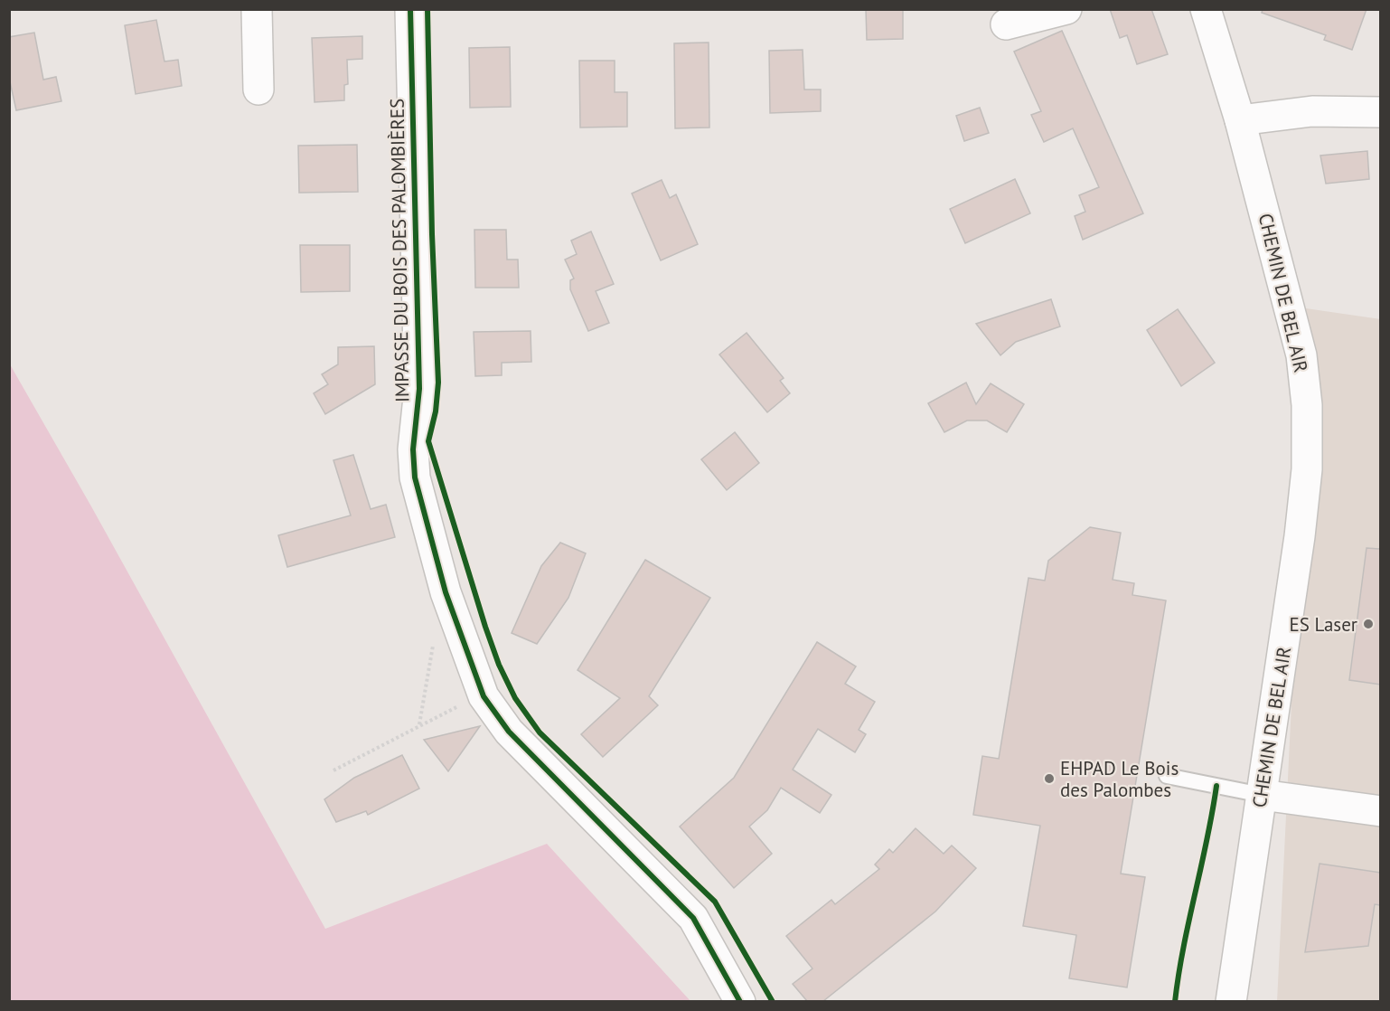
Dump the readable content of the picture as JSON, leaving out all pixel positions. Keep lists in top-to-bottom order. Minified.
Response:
{"streets":{"street":["IMPASSE DU BOIS DES PALOMBIÈRES","CHEMIN DE BEL AIR"]},"places":["ES Laser","EHPAD Le Bois des Palombes"]}
